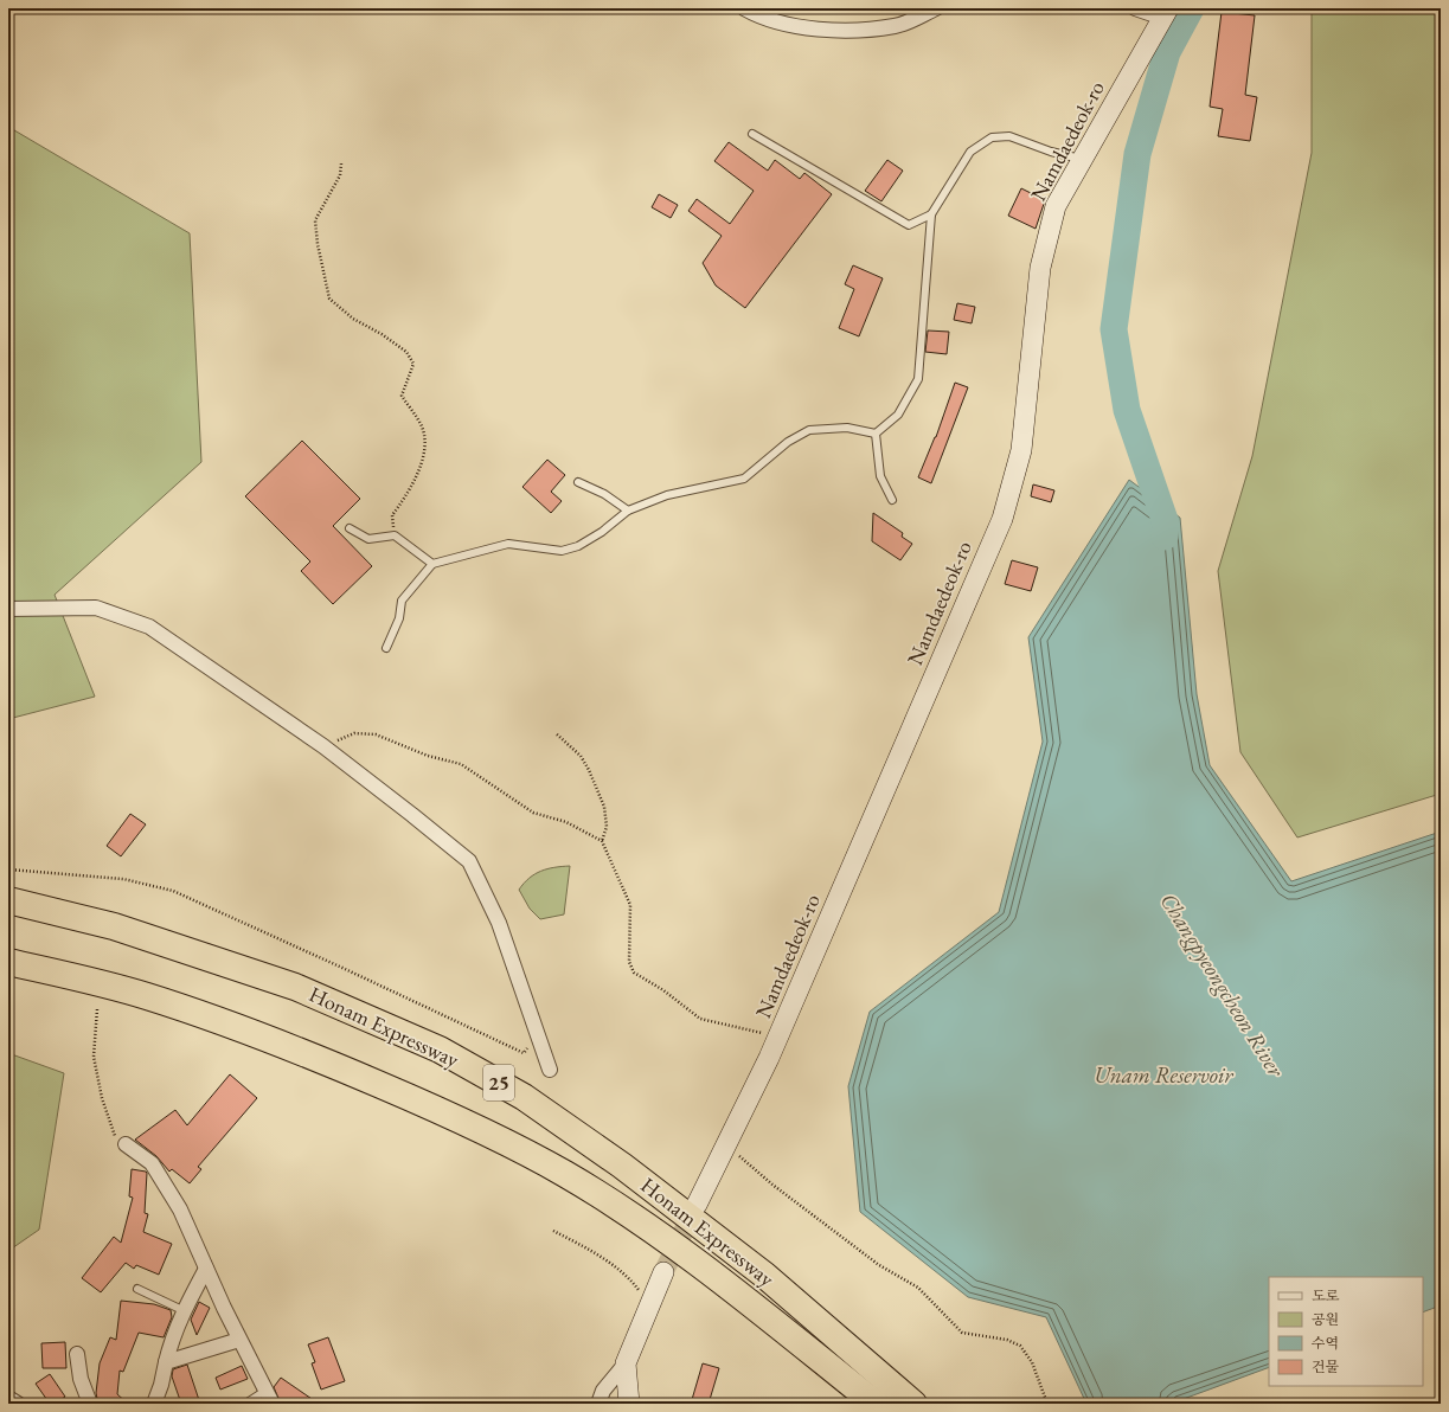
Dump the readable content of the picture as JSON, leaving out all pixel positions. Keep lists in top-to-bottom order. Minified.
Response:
{"streets":{"highway":["Honam Expressway","25"],"main road":["Namdaedeok-ro"]},"water":["Changpyeongcheon River","Unam Reservoir"],"legend":["도로","공원","수역","건물"]}
